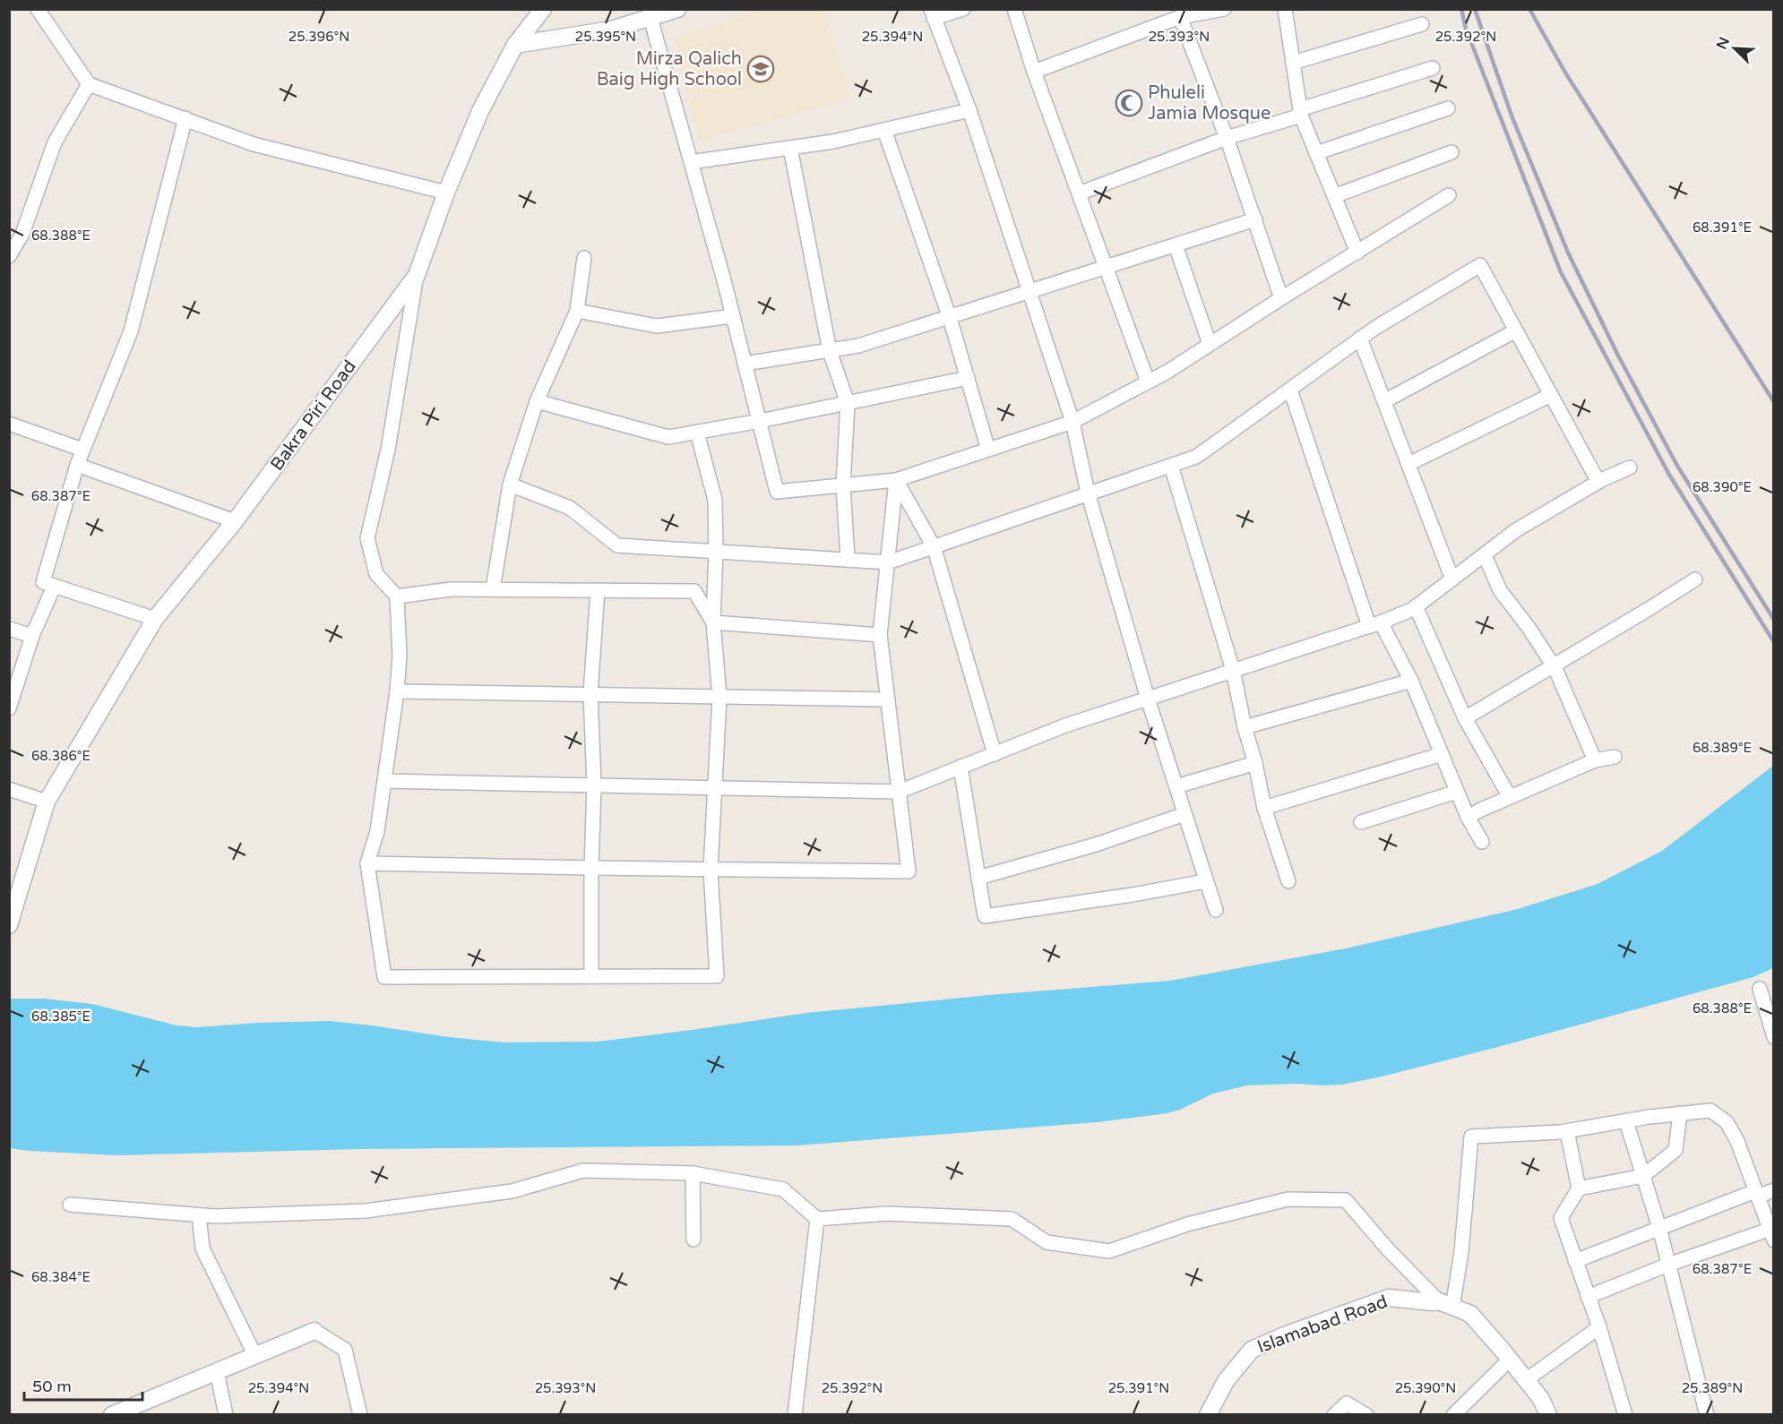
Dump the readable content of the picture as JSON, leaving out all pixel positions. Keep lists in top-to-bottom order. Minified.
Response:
{"streets":{"street":["Bakra Piri Road","Islamabad Road"]},"places":{"school or university":["Mirza Qalich Baig High School"],"mosque":["Phuleli Jamia Mosque"]},"scale_bar":"50 m","north":"top left","coordinates":["25.395°N","25.394°N","25.393°N","25.392°N","25.396°N","68.391°E","68.388°E","68.390°E","68.387°E","68.389°E","68.386°E","68.385°E","68.384°E","25.391°N","25.390°N","25.389°N"]}
